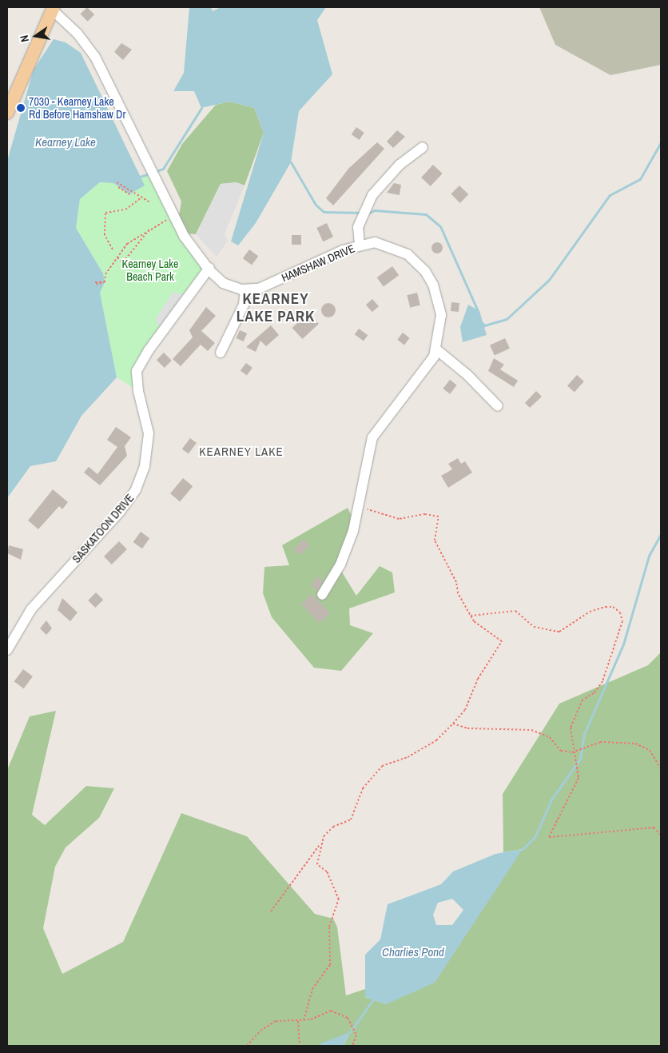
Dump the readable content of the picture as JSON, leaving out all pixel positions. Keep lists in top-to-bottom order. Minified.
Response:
{"streets":{"street":["HAMSHAW DRIVE","SASKATOON DRIVE"]},"crossings":[["HAMSHAW DRIVE","SASKATOON DRIVE"]],"districts":["KEARNEY LAKE PARK","KEARNEY LAKE"],"water":["Kearney Lake","Charlies Pond"],"parks":["Kearney Lake Beach Park"],"places":["7030 - Kearney Lake Rd Before Hamshaw Dr"],"north":"left"}
